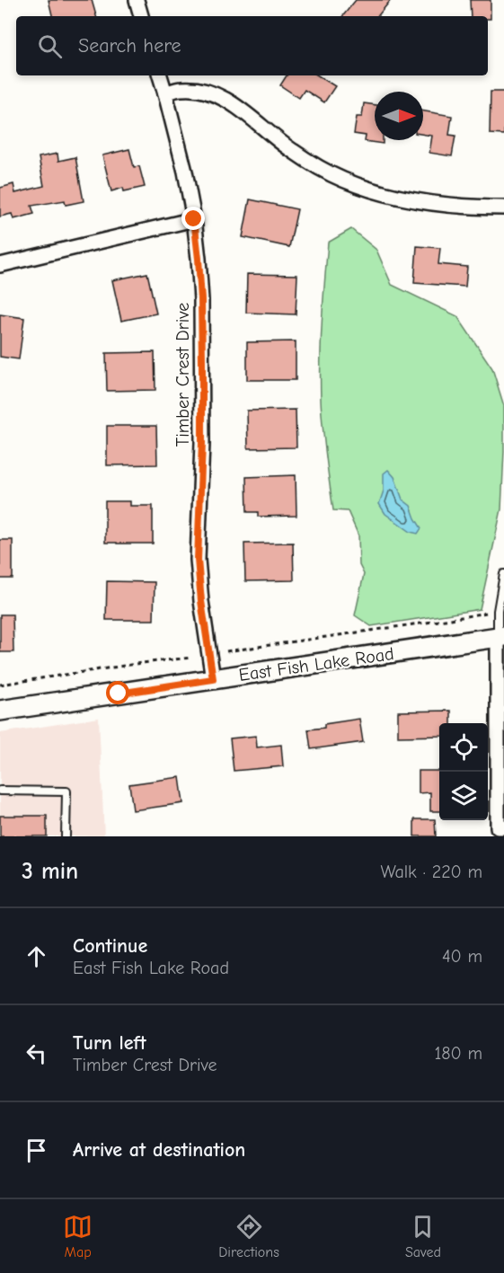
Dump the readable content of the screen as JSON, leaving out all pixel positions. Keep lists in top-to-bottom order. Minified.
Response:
{"streets":{"street":["Timber Crest Drive","East Fish Lake Road"]},"crossings":[["Timber Crest Drive","East Fish Lake Road"]],"north":"right","page":{"search":"Search here","heading":["3 min","Walk · 220 m"],"list":[["Continue","East Fish Lake Road","40 m"],["Turn left","Timber Crest Drive","180 m"],"Arrive at destination"],"nav":["Map","Directions","Saved"]}}
